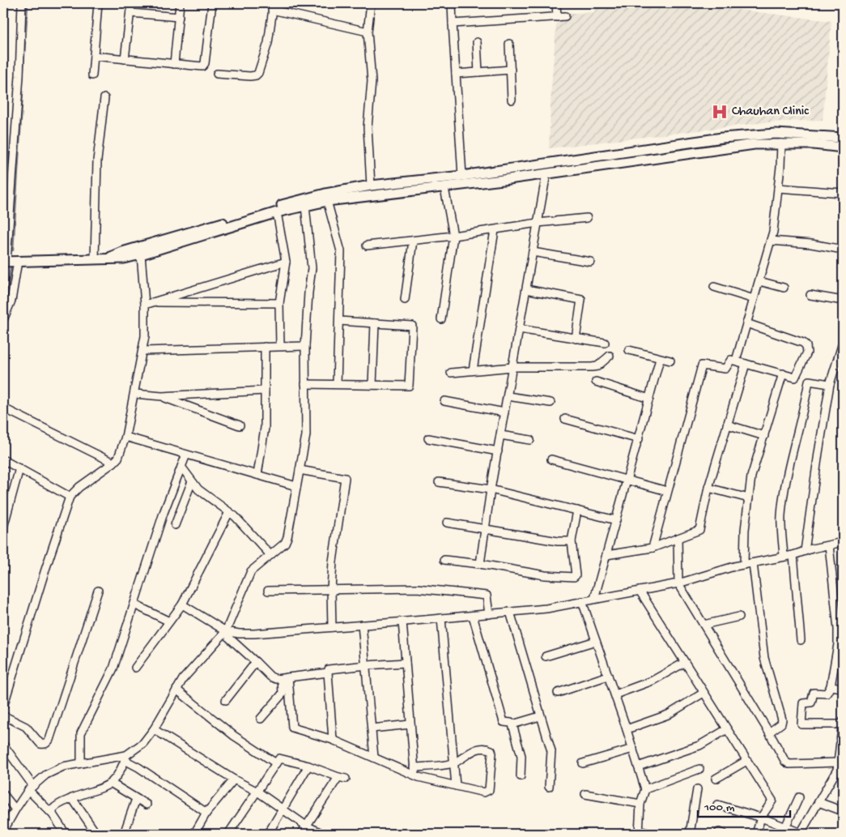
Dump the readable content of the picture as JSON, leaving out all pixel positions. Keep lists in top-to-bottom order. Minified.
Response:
{"places":{"hospital":["Chauhan Clinic"]},"scale_bar":"100 m"}
